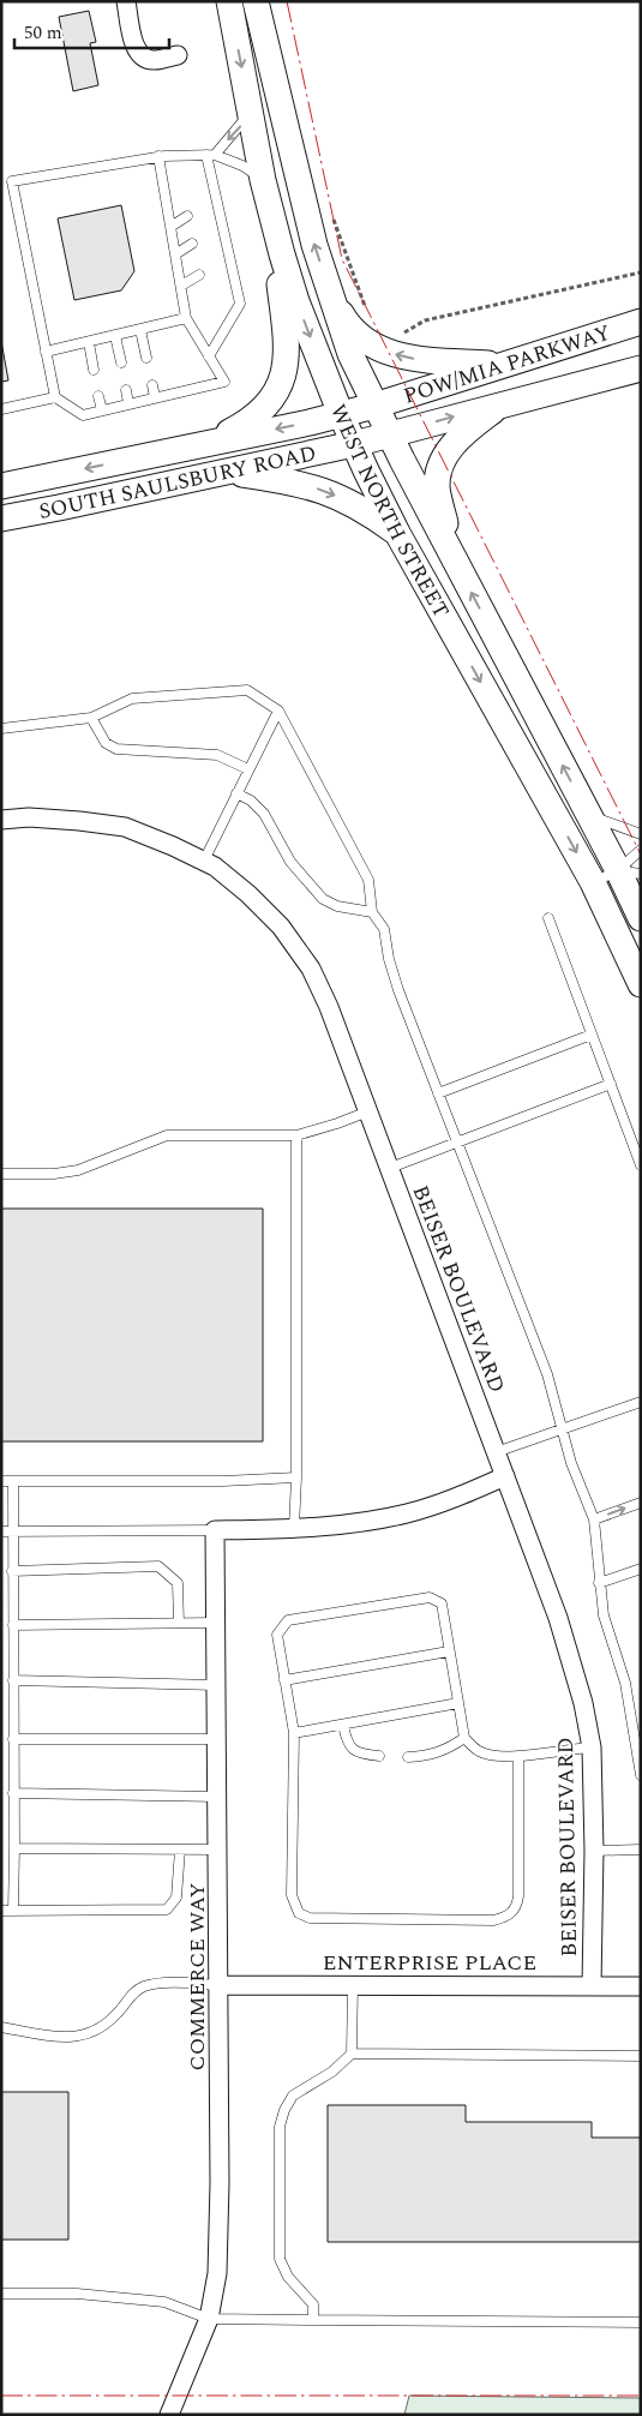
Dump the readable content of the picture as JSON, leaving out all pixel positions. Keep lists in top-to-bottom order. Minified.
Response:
{"streets":{"main road":["POW/MIA PARKWAY","SOUTH SAULSBURY ROAD","WEST NORTH STREET"],"street":["BEISER BOULEVARD","ENTERPRISE PLACE","COMMERCE WAY"]},"crossings":[["POW/MIA PARKWAY","SOUTH SAULSBURY ROAD"],["POW/MIA PARKWAY","WEST NORTH STREET"],["SOUTH SAULSBURY ROAD","WEST NORTH STREET"],["BEISER BOULEVARD","ENTERPRISE PLACE"],["ENTERPRISE PLACE","COMMERCE WAY"]],"scale_bar":"50 m"}
